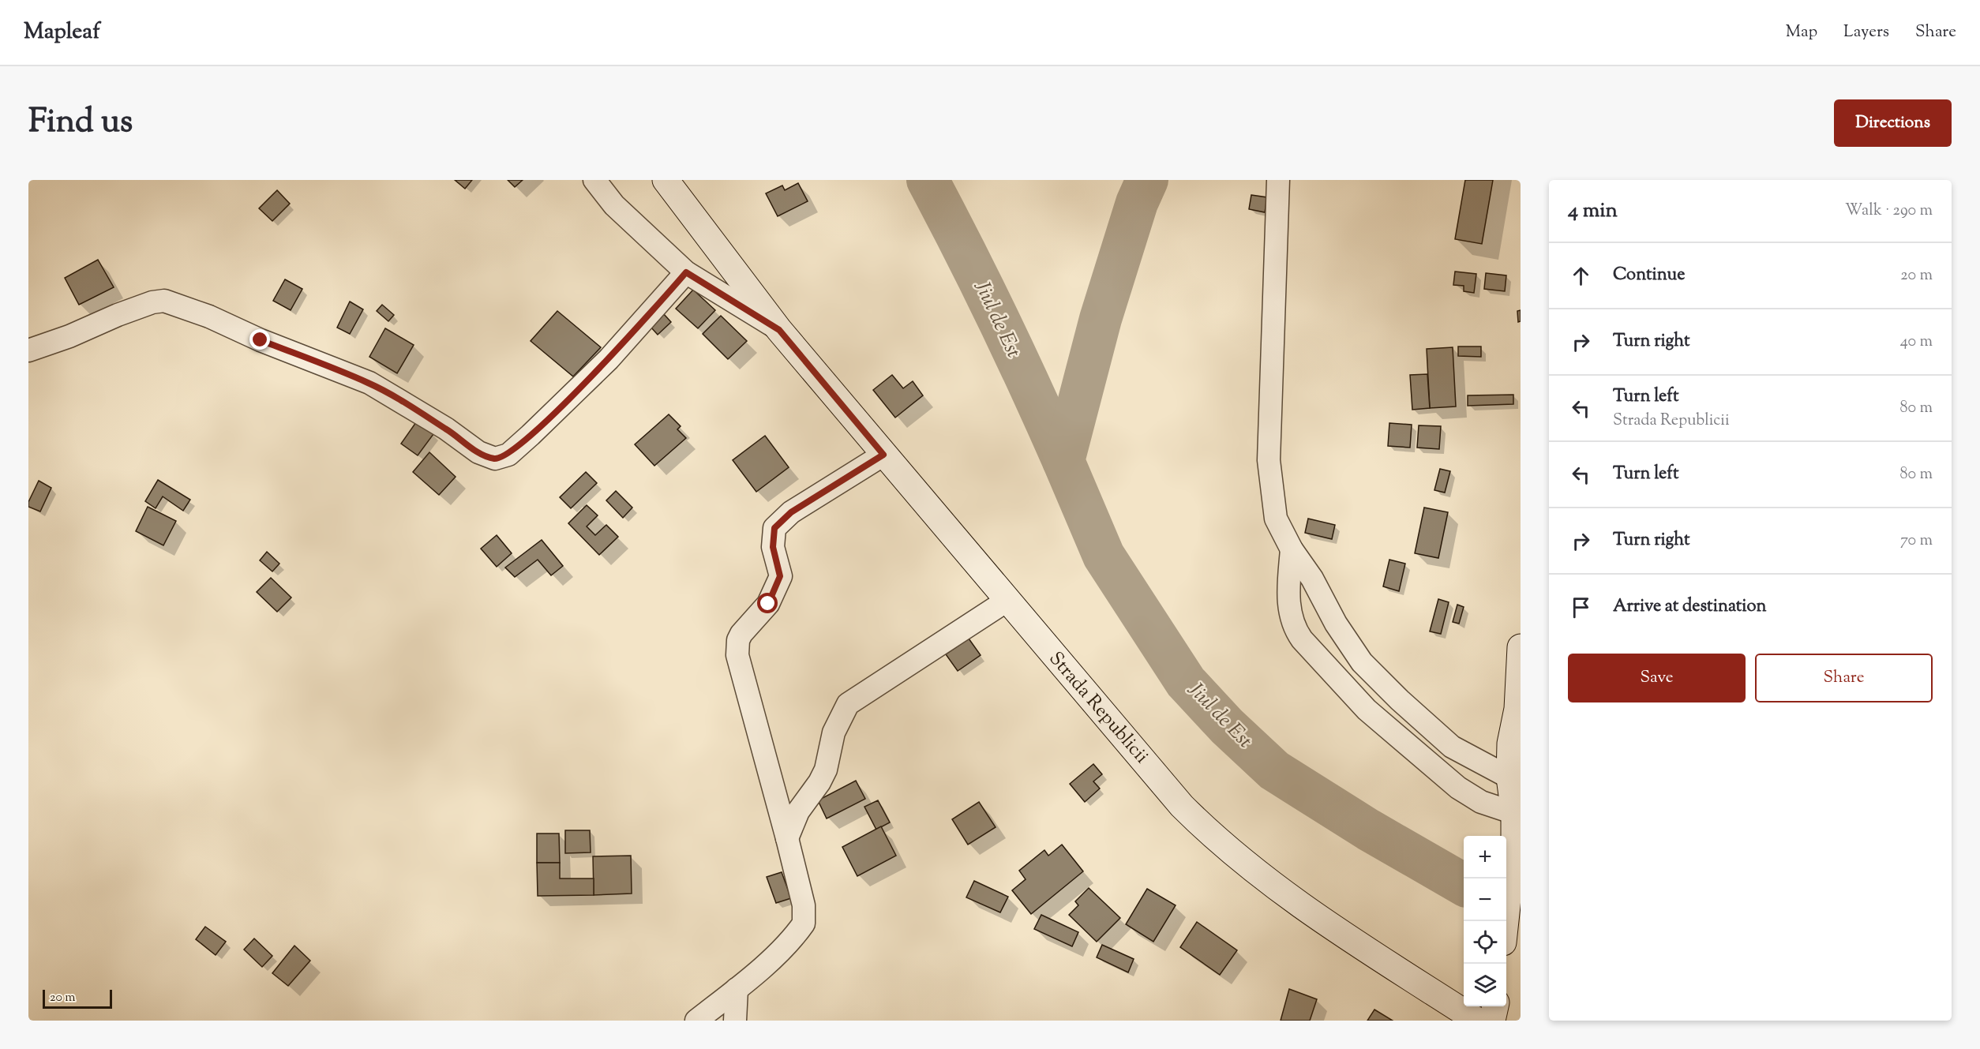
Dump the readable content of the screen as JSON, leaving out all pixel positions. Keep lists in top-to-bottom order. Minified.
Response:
{"streets":{"main road":["Strada Republicii"]},"water":["Jiul de Est"],"scale_bar":"20 m","page":{"header":"Mapleaf","nav":["Map","Layers","Share"],"title":"Find us","buttons":["Directions",["Save","Share"]],"heading":["4 min","Walk · 290 m"],"list":[["Continue","20 m"],["Turn right","40 m"],["Turn left","Strada Republicii","80 m"],["Turn left","80 m"],["Turn right","70 m"],"Arrive at destination"],"map_buttons":["+","−"],"scale":"20 m"}}
